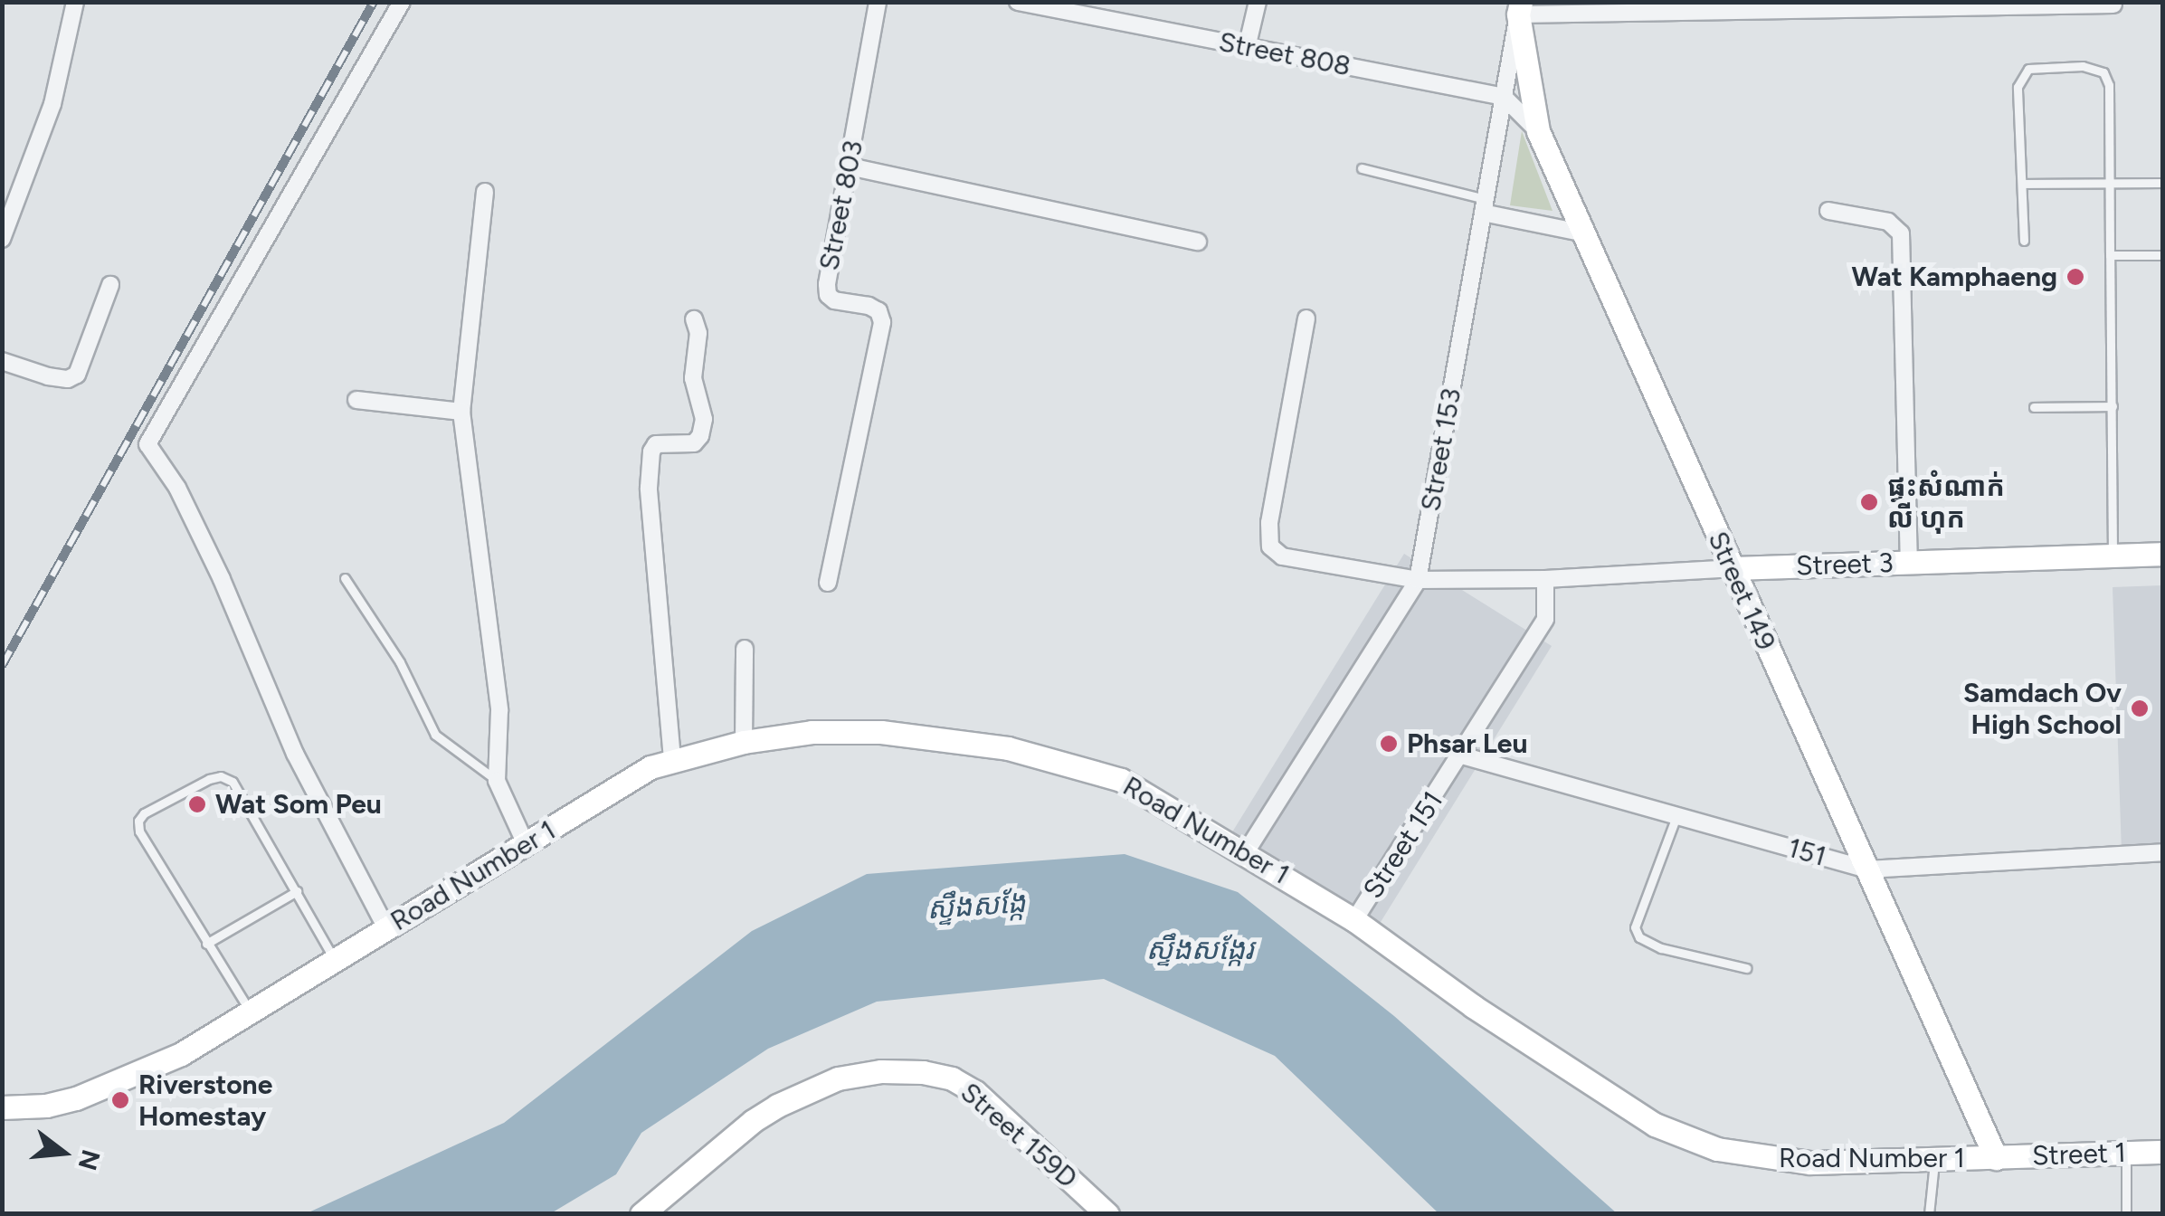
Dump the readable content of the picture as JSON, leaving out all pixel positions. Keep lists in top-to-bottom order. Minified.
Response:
{"streets":{"street":["Street 808","Street 803","Street 153","Street 3","Street 149","Road Number 1","Street 151","151","Street 159D","Street 1"]},"crossings":[["Street 808","Street 153"],["Street 153","Street 3"],["Street 153","Street 149"],["Street 153","Road Number 1"],["Street 3","Street 149"],["Street 3","Street 151"],["Street 149","Road Number 1"],["Street 149","151"],["Street 149","Street 1"],["Road Number 1","Street 151"],["Road Number 1","Street 1"],["Street 151","151"]],"water":["ស្ទឹងសង្កែ","ស្ទឹងសង្កែរ"],"places":["Wat Kamphaeng","ផ្ទះសំណាក់ លី ហុក","Samdach Ov High School","Phsar Leu","Wat Som Peu","Riverstone Homestay"],"north":"right"}
